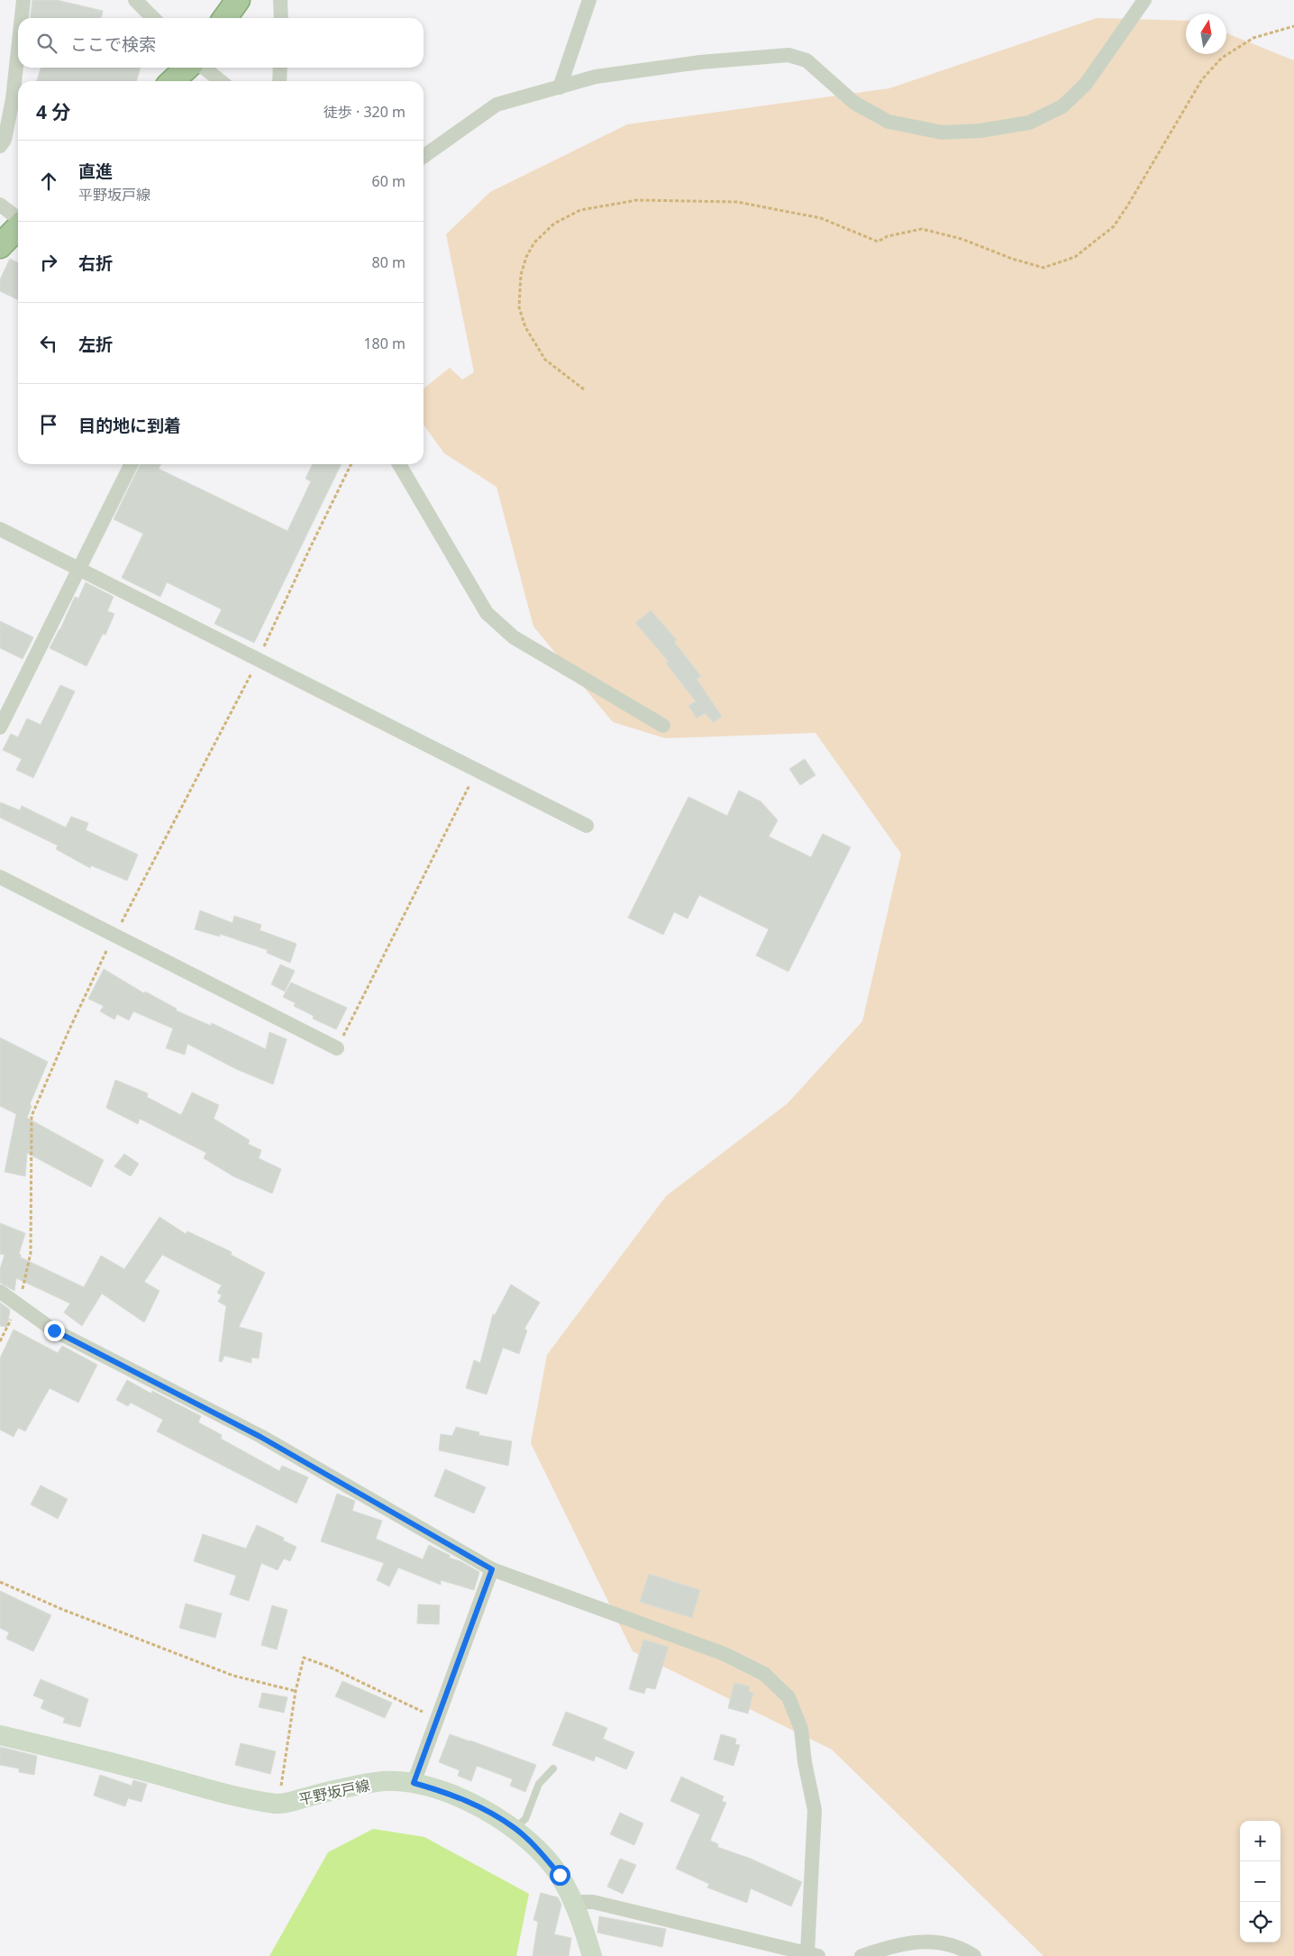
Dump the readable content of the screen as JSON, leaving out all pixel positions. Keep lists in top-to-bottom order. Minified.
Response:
{"streets":{"main road":["平野坂戸線"]},"north":"top","page":{"search":"ここで検索","heading":["4 分","徒歩 · 320 m"],"list":[["直進","平野坂戸線","60 m"],["右折","80 m"],["左折","180 m"],"目的地に到着"],"map_buttons":["+","−"]}}
